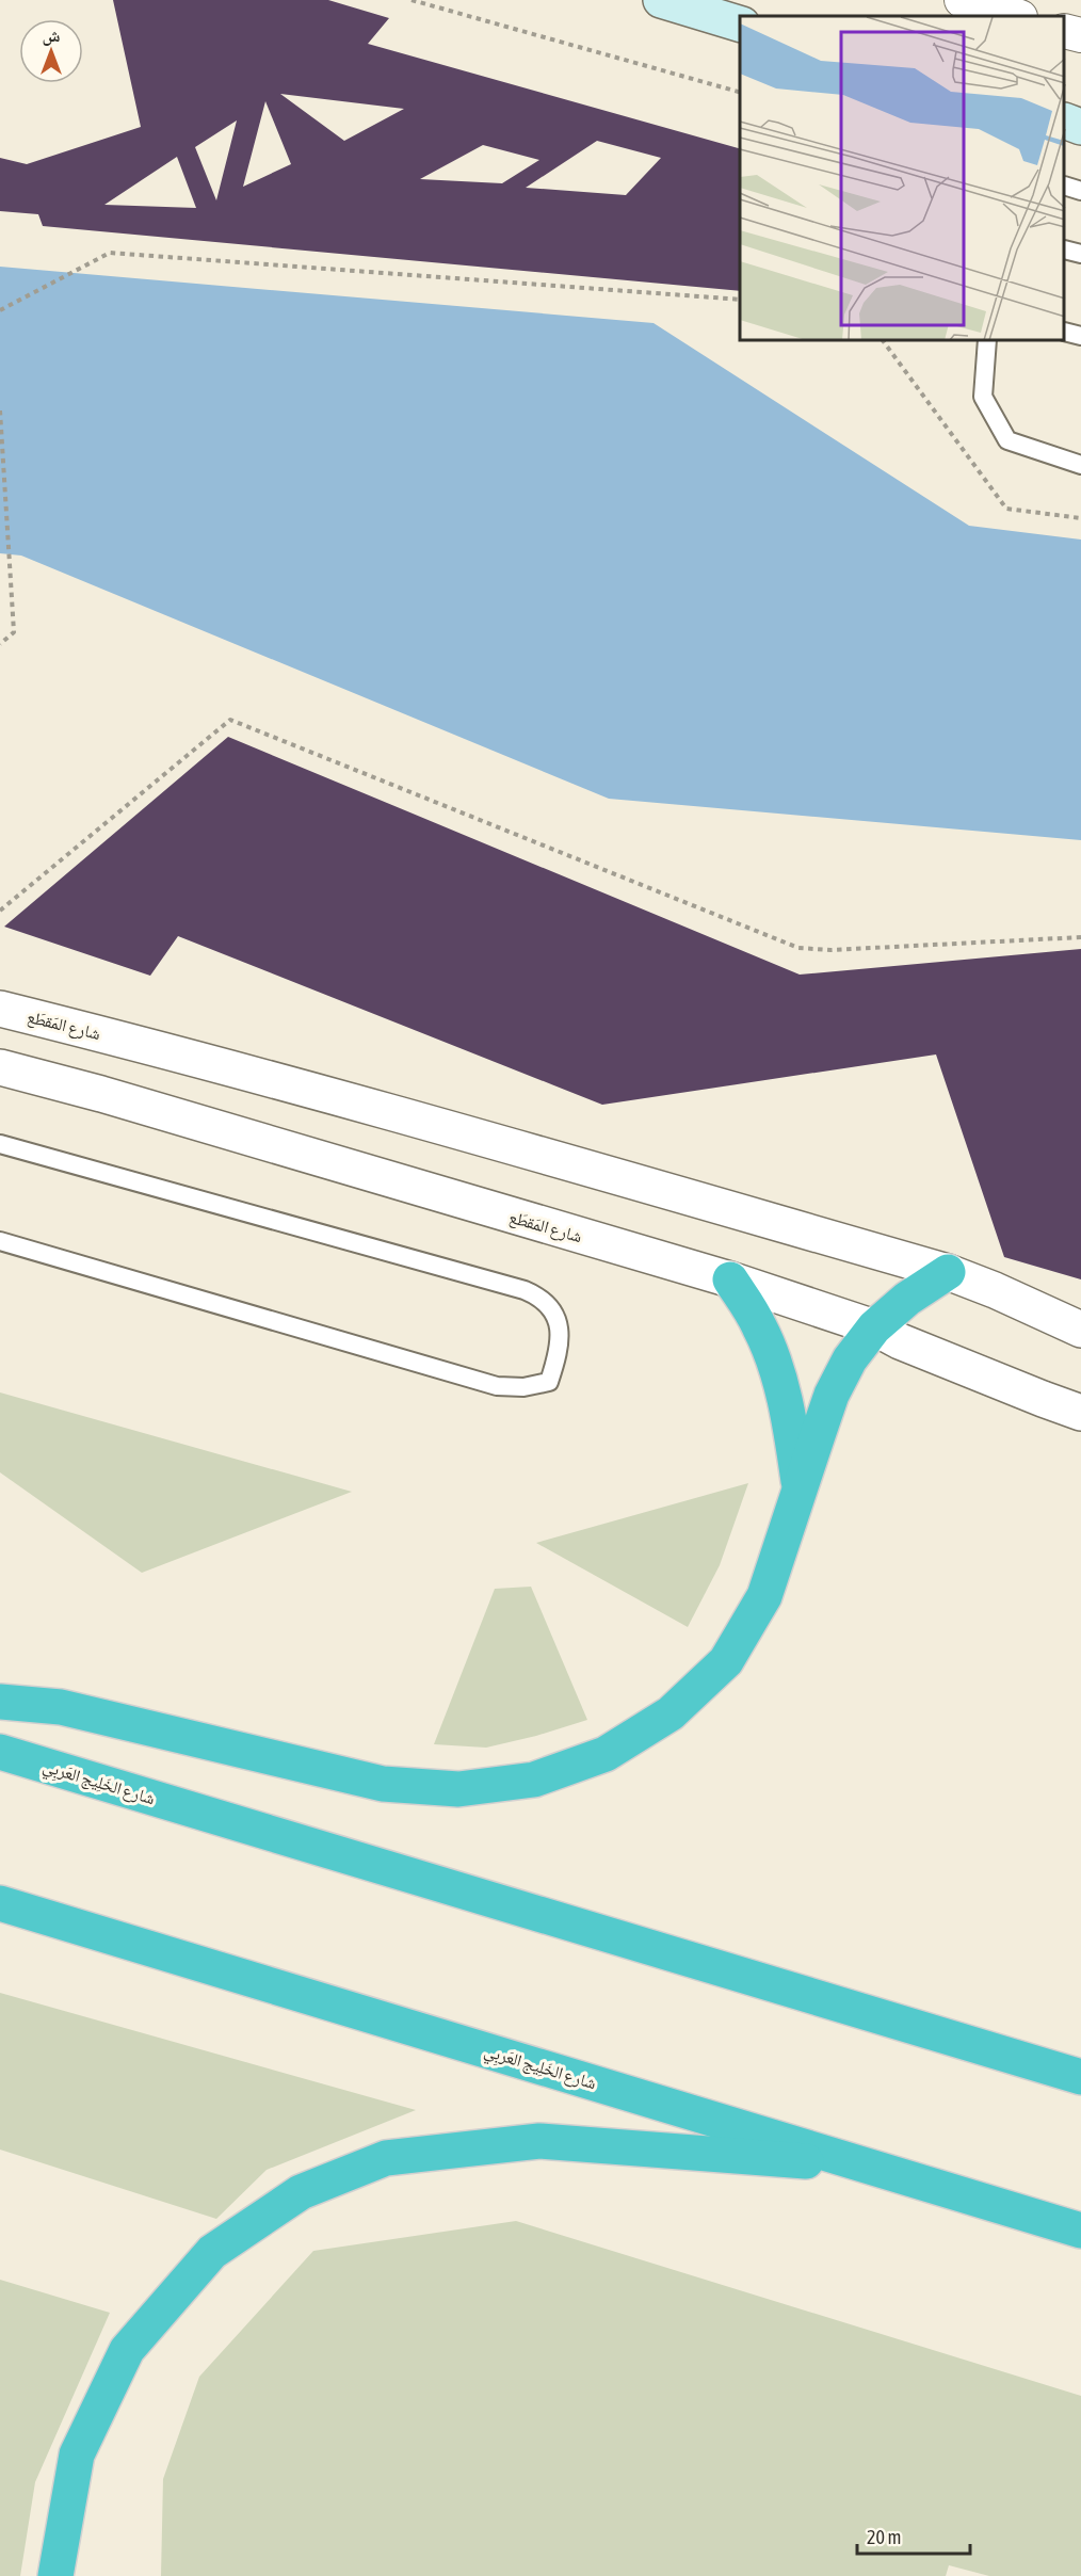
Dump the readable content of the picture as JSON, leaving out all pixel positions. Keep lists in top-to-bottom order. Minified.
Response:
{"streets":{"highway":["شارع الخَلِيج العَربِي"],"street":["شارع المَقطَع"]},"scale_bar":"20 m","north":"top"}
